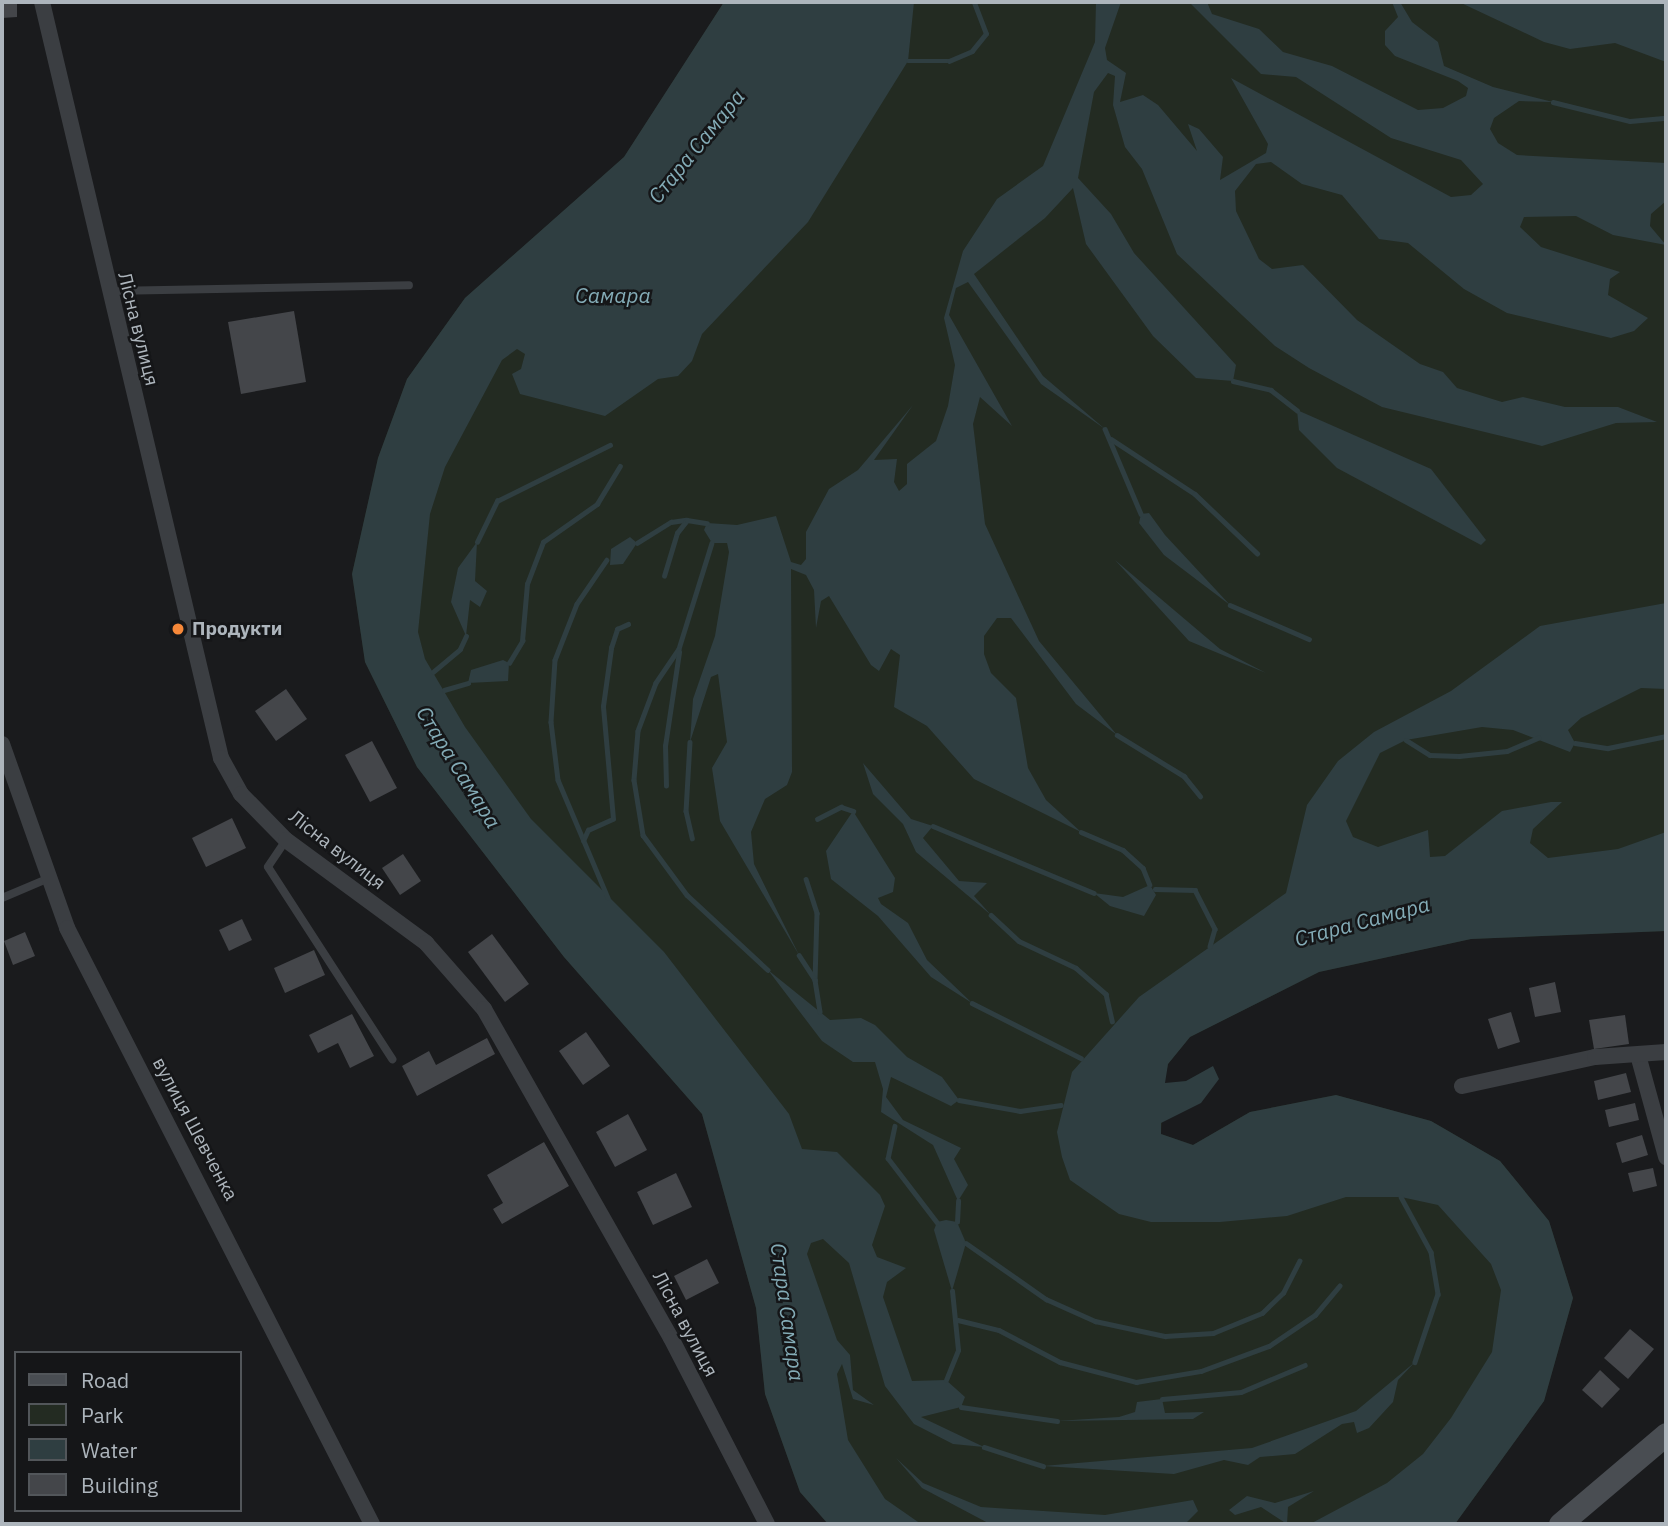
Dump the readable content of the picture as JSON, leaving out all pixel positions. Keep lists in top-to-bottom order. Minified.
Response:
{"streets":{"street":["Лісна вулиця","вулиця Шевченка"]},"water":["Стара Самара","Самара"],"places":["Продукти"],"legend":["Road","Park","Water","Building"]}
